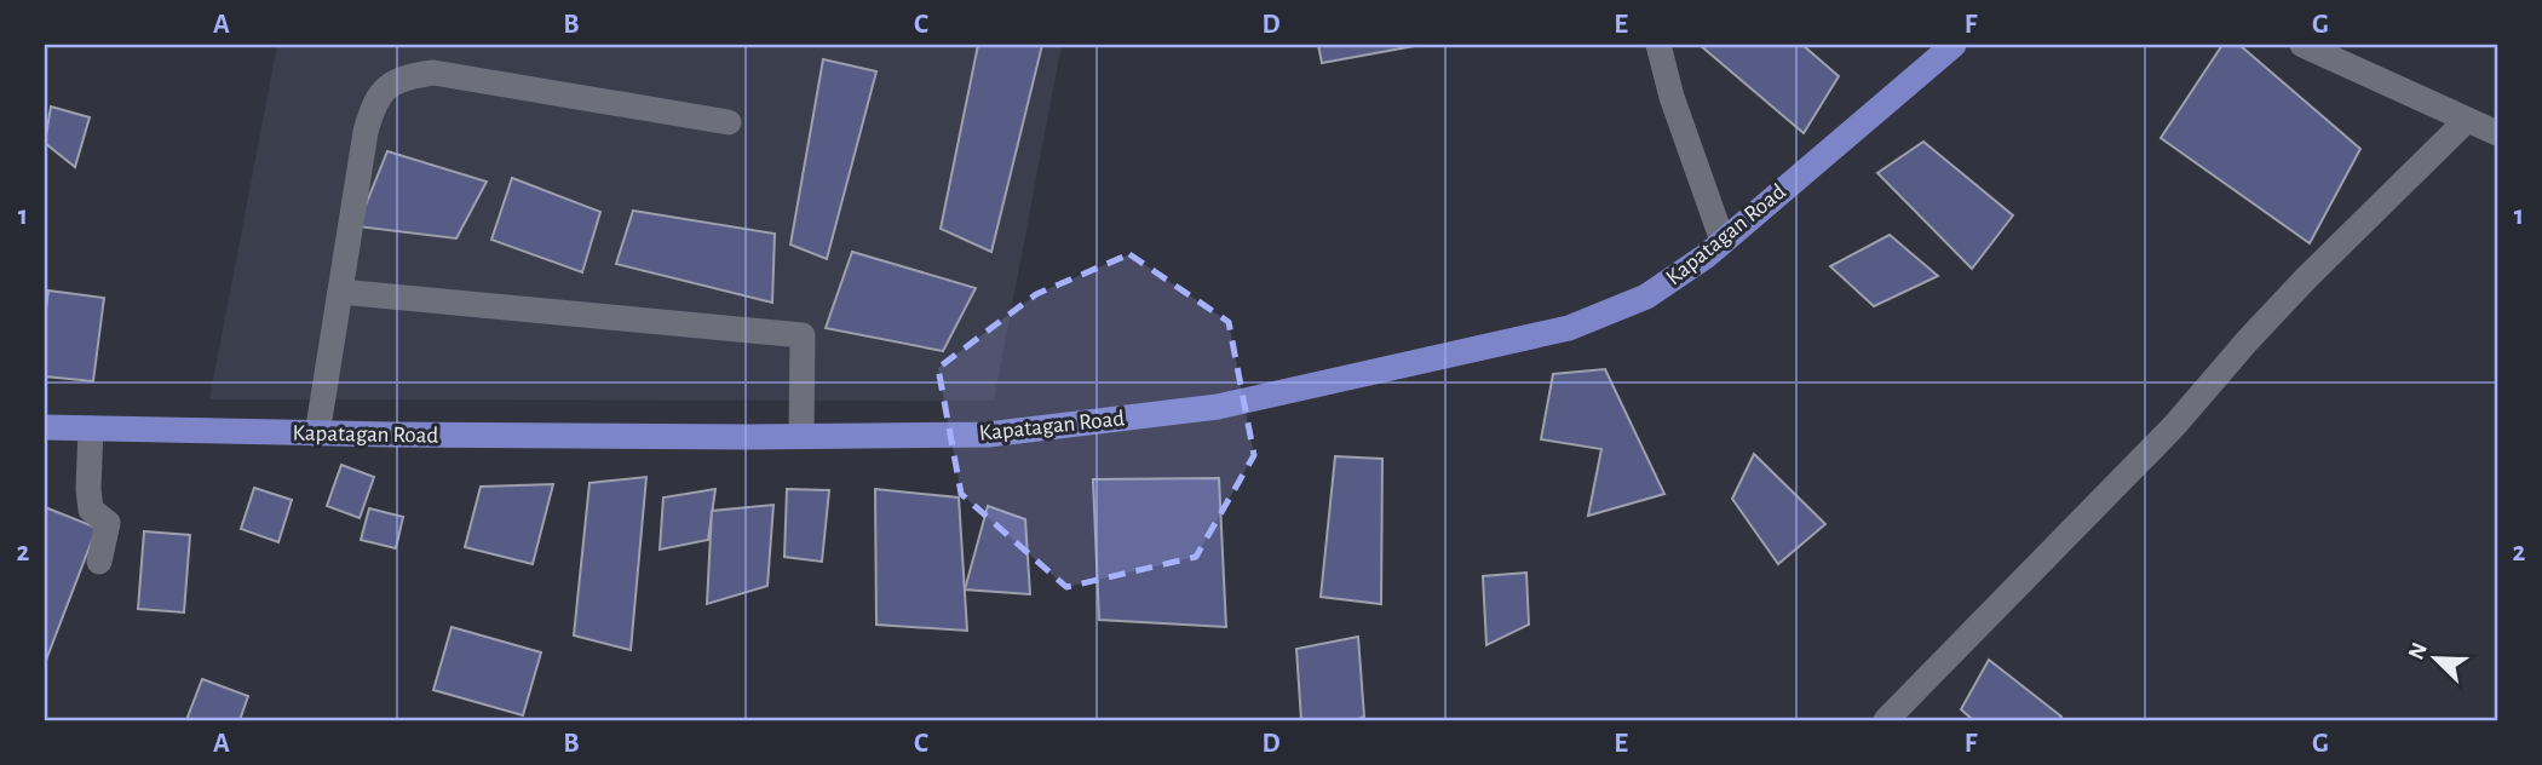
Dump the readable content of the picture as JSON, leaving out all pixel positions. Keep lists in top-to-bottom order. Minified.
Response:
{"streets":{"main road":["Kapatagan Road"]},"north":"top left","grid":{"columns":["A","B","C","D","E","F","G"],"rows":["1","2"]}}
